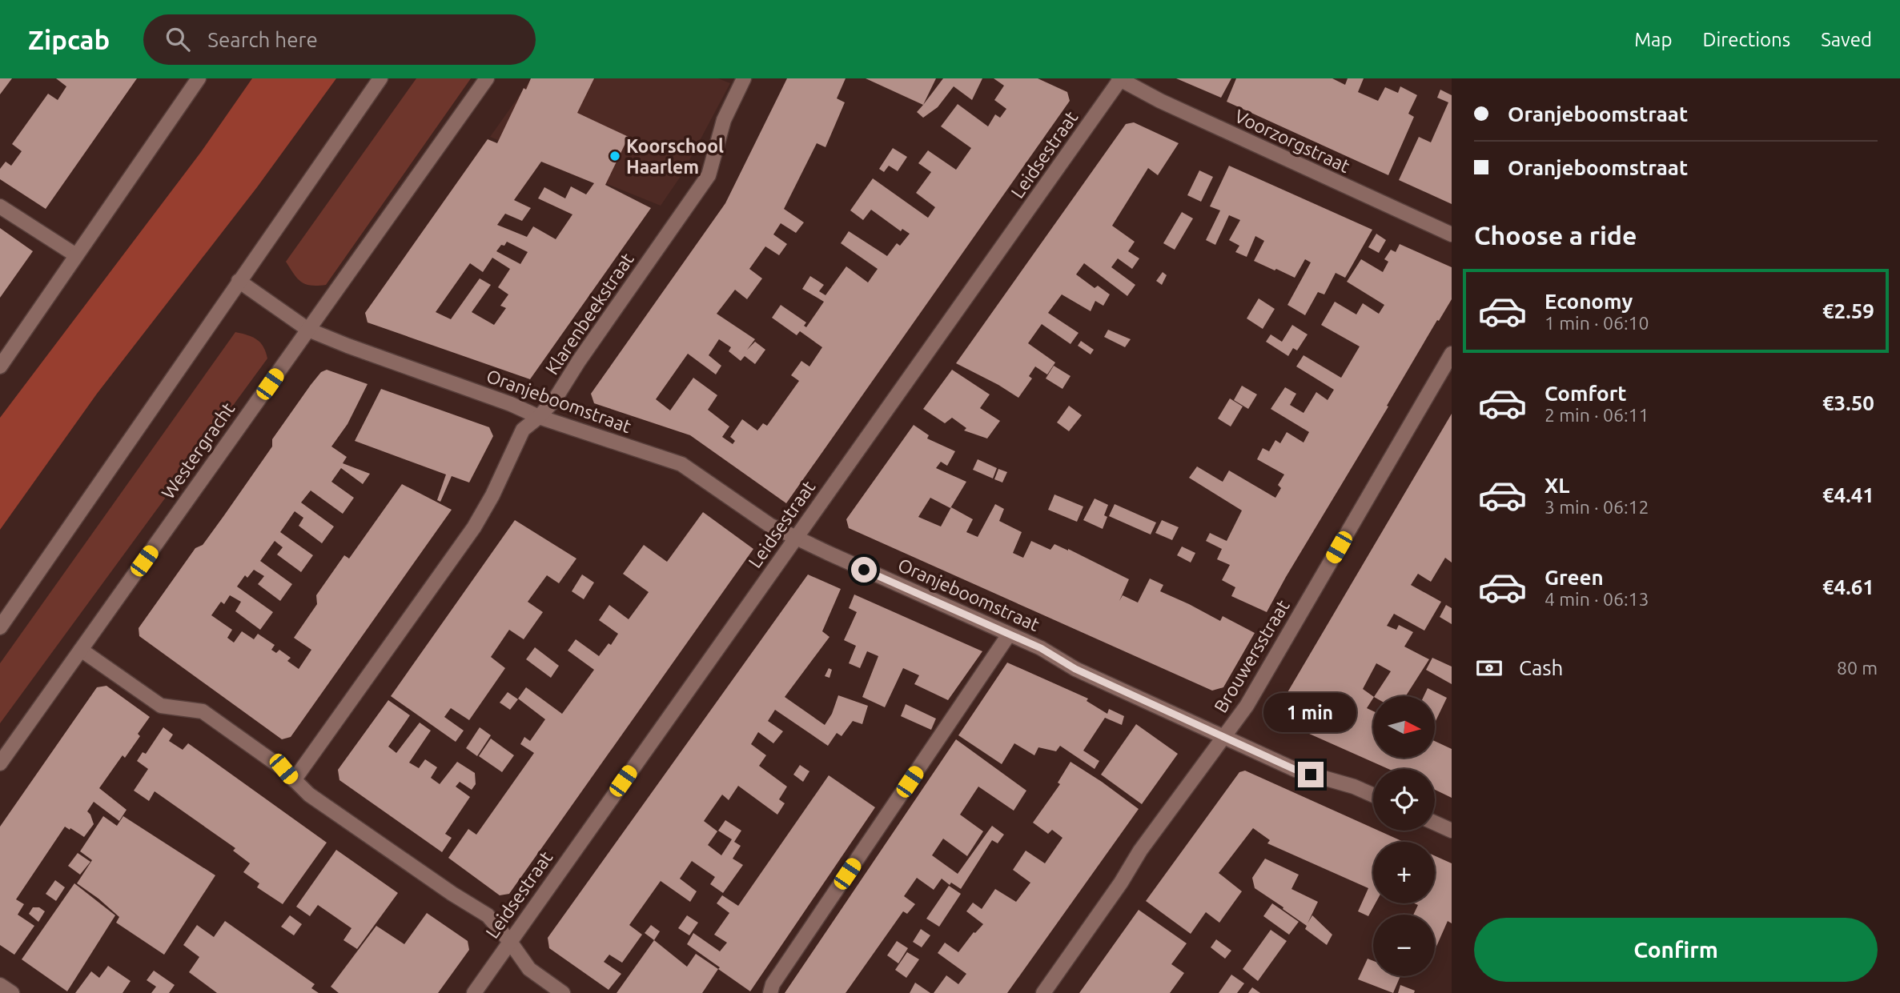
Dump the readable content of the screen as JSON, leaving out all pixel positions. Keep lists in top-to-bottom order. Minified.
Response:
{"streets":{"street":["Voorzorgstraat","Leidsestraat","Klarenbeekstraat","Oranjeboomstraat","Westergracht","Brouwersstraat"]},"crossings":[["Voorzorgstraat","Leidsestraat"],["Leidsestraat","Oranjeboomstraat"],["Klarenbeekstraat","Oranjeboomstraat"],["Oranjeboomstraat","Westergracht"],["Oranjeboomstraat","Brouwersstraat"]],"places":["Koorschool Haarlem"],"north":"right","page":{"header":"Zipcab","search":"Search here","nav":["Map","Directions","Saved"],"banner":["Oranjeboomstraat","Oranjeboomstraat"],"heading":"Choose a ride","list":[{"name":"Economy","note":"1 min · 06:10","value":"€2.59"},{"name":"Comfort","note":"2 min · 06:11","value":"€3.50"},{"name":"XL","note":"3 min · 06:12","value":"€4.41"},{"name":"Green","note":"4 min · 06:13","value":"€4.61"}],"pay":["Cash","80 m"],"bubble":"1 min","map_buttons":["+","−"],"buttons":"Confirm"}}
